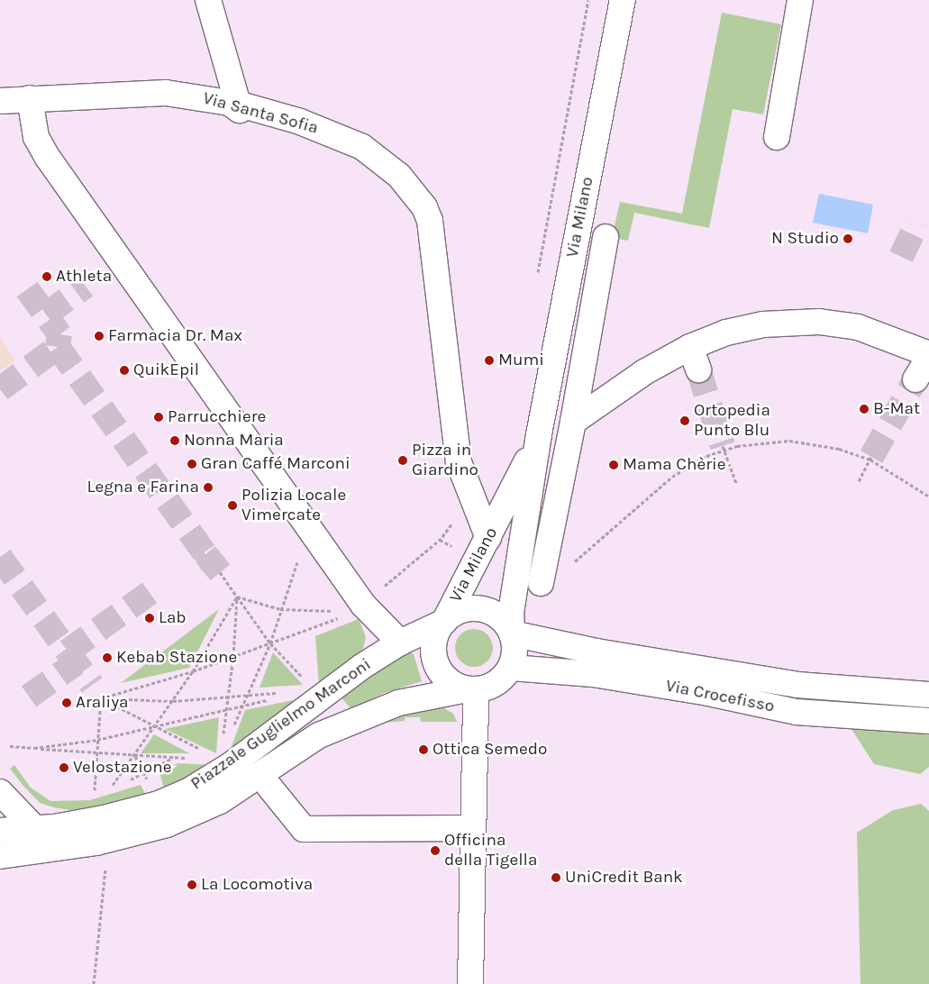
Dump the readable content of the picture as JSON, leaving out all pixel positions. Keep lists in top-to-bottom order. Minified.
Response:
{"streets":{"street":["Via Santa Sofia","Via Milano","Via Crocefisso","Piazzale Guglielmo Marconi"]},"crossings":[["Via Santa Sofia","Via Milano"],["Via Milano","Via Crocefisso"],["Via Milano","Piazzale Guglielmo Marconi"],["Via Crocefisso","Piazzale Guglielmo Marconi"]],"places":["N Studio","Athleta","Farmacia Dr. Max","Mumi","QuikEpil","B-Mat","Parrucchiere","Ortopedia Punto Blu","Nonna Maria","Pizza in Giardino","Gran Caffé Marconi","Mama Chèrie","Legna e Farina","Polizia Locale Vimercate","Lab","Kebab Stazione","Araliya","Ottica Semedo","Velostazione","Officina della Tigella","UniCredit Bank","La Locomotiva"]}
